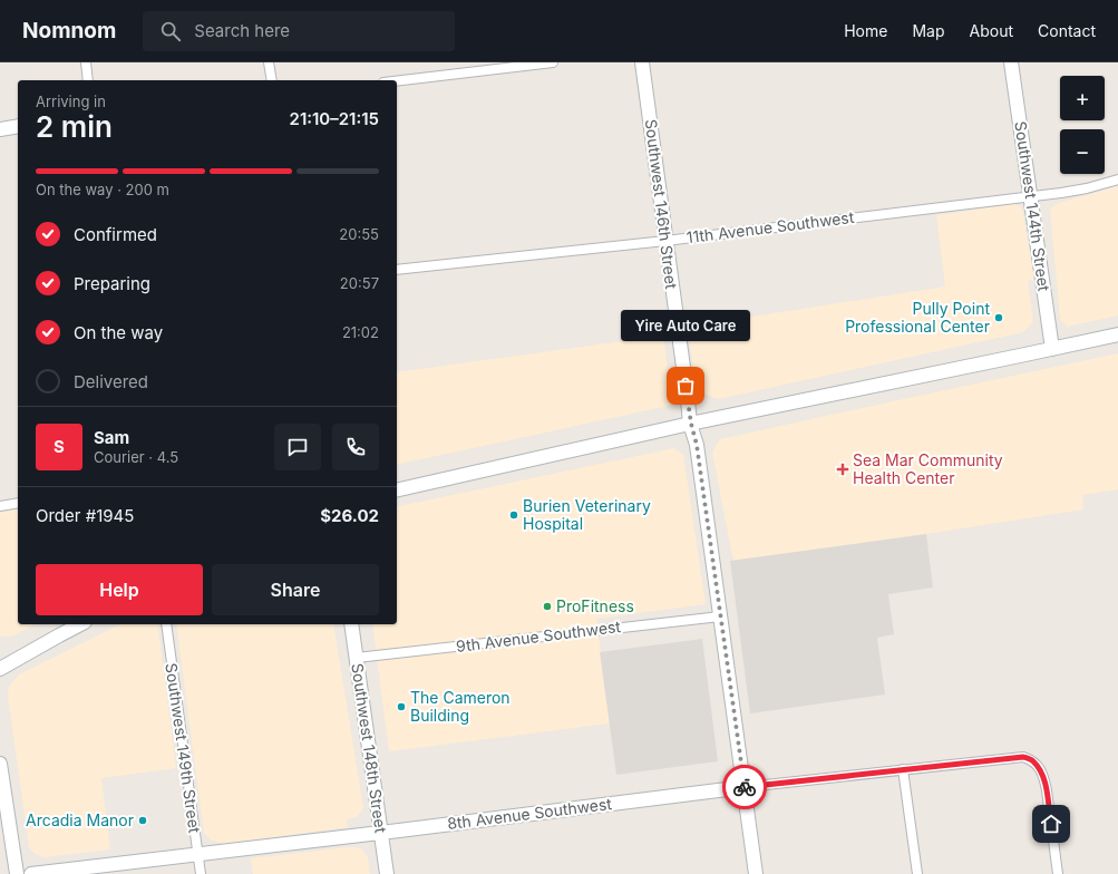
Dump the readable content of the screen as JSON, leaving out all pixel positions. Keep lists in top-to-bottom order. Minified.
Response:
{"streets":{"street":["Southwest 146th Street","Southwest 144th Street","11th Avenue Southwest","9th Avenue Southwest","Southwest 149th Street","Southwest 148th Street","8th Avenue Southwest"]},"crossings":[["Southwest 146th Street","11th Avenue Southwest"],["Southwest 146th Street","9th Avenue Southwest"],["Southwest 146th Street","8th Avenue Southwest"],["Southwest 144th Street","11th Avenue Southwest"],["9th Avenue Southwest","Southwest 148th Street"],["Southwest 149th Street","8th Avenue Southwest"],["Southwest 148th Street","8th Avenue Southwest"]],"places":{"other":["Pully Point Professional Center","Yire Auto Care","Burien Veterinary Hospital","ProFitness","The Cameron Building","Arcadia Manor"],"health":["Sea Mar Community Health Center"]},"page":{"header":"Nomnom","search":"Search here","nav":["Home","Map","About","Contact"],"map_buttons":["+","−"],"heading":["2 min","Arriving in","21:10–21:15"],"panel":["Sam","Courier · 4.5","Order #1945","$26.02"],"bar":"On the way · 200 m","list":[["Confirmed","20:55"],["Preparing","20:57"],["On the way","21:02"],"Delivered"],"bubble":"Yire Auto Care","round":"S","buttons":["Help","Share"]}}
